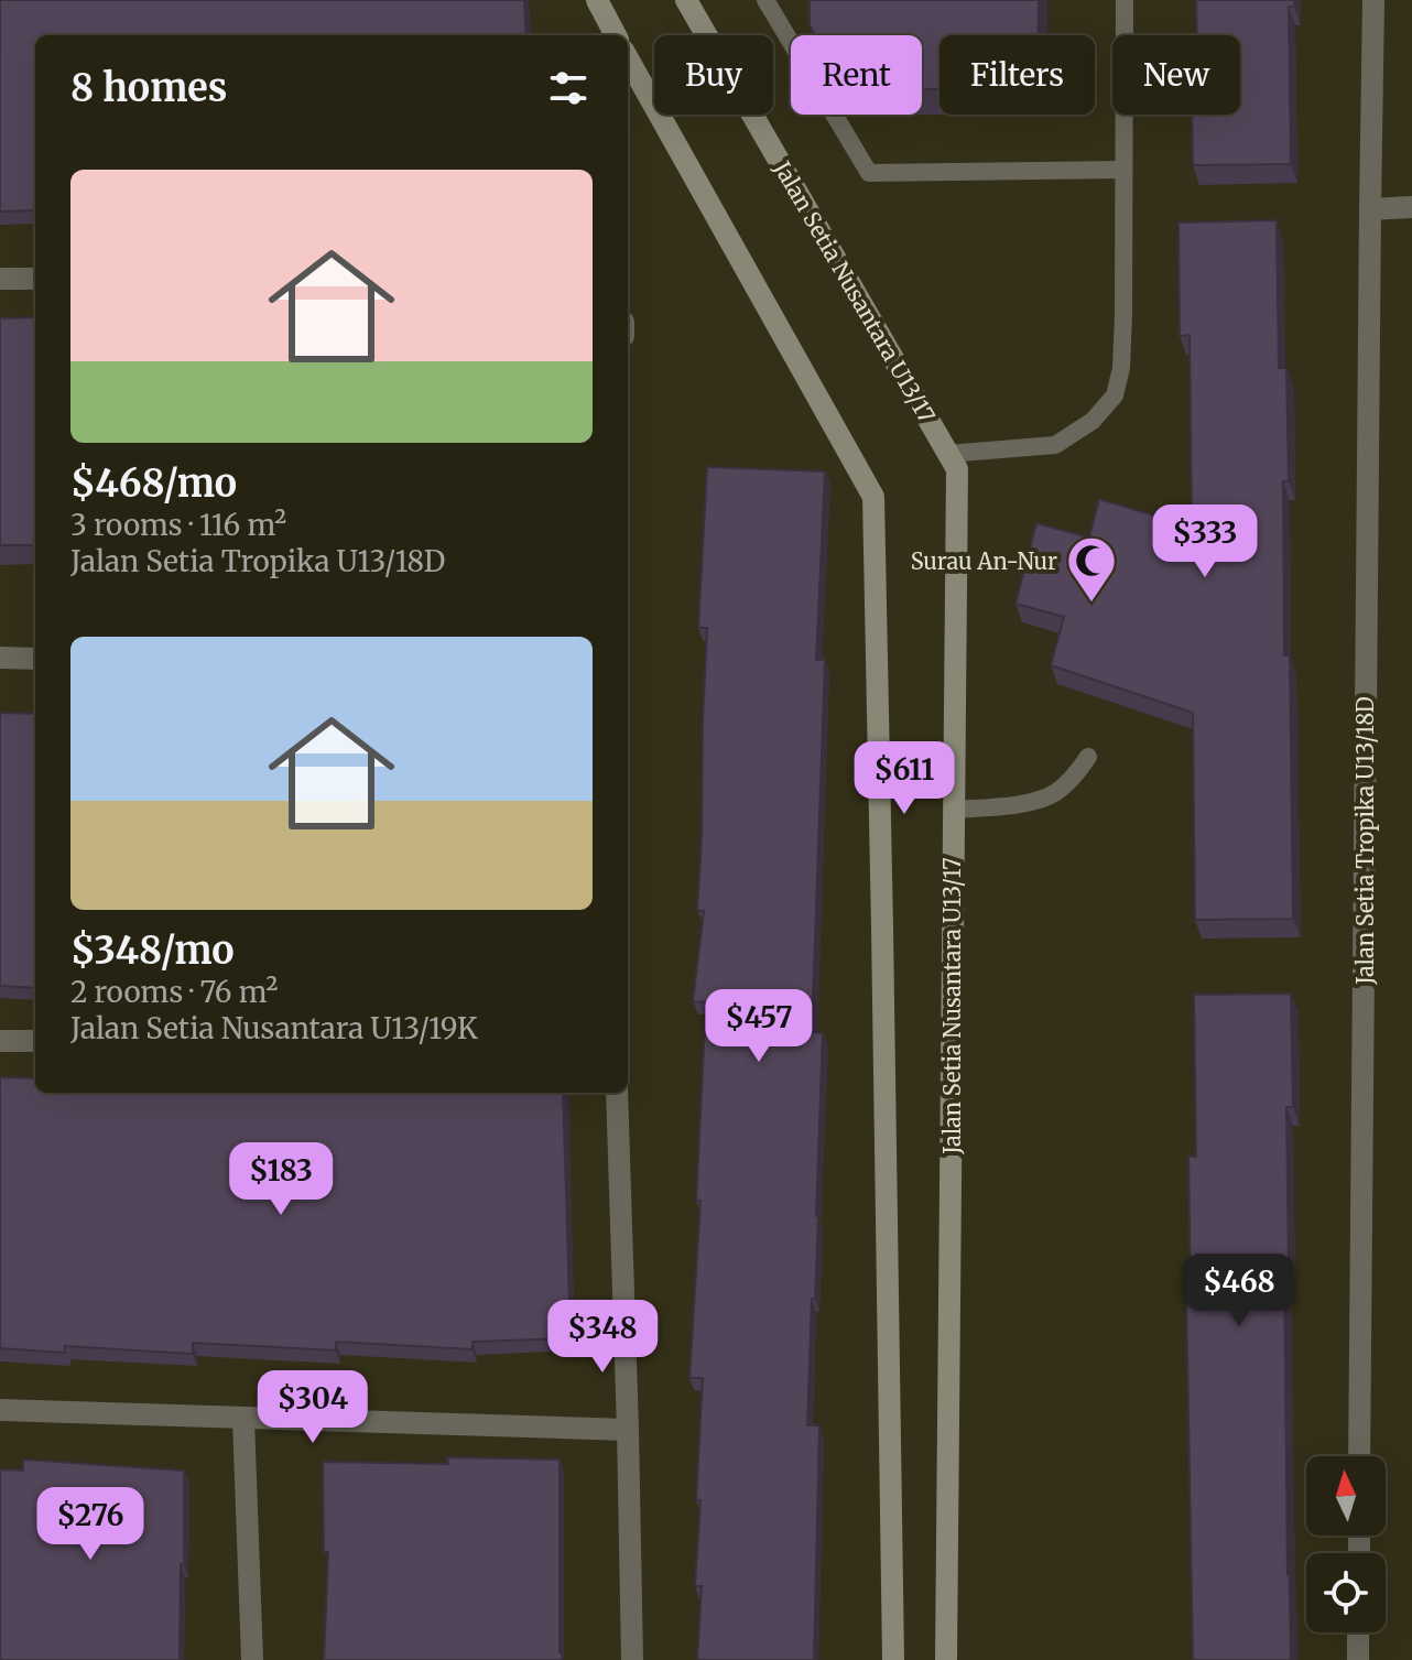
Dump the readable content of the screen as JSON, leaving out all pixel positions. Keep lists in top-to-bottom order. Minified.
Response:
{"streets":{"main road":["Jalan Setia Nusantara U13/17"],"street":["Jalan Setia Tropika U13/18D"]},"places":{"mosque":["Surau An-Nur"]},"north":"top","page":{"chip":["Buy","Rent","Filters","New"],"heading":"8 homes","list":[{"name":"$468/mo","note":"3 rooms · 116 m² · Jalan Setia Tropika U13/18D"},{"name":"$348/mo","note":"2 rooms · 76 m² · Jalan Setia Nusantara U13/19K"}],"price":["$333","$611","$457","$183","$468","$348","$304","$276"]}}
